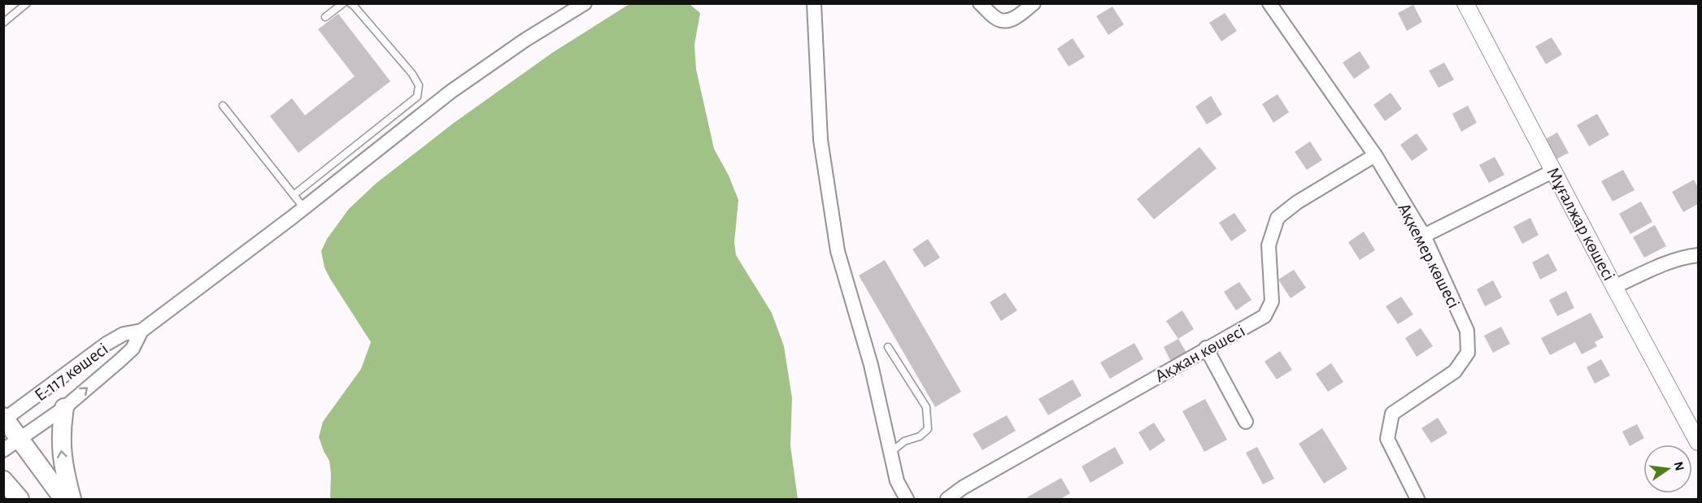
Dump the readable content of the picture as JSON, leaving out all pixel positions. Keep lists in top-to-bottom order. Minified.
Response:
{"streets":{"street":["Мұғалжар көшесі","Ақкемер көшесі","Ақжан көшесі","Е-117 көшесі"]},"crossings":[["Ақкемер көшесі","Ақжан көшесі"]],"north":"right"}
